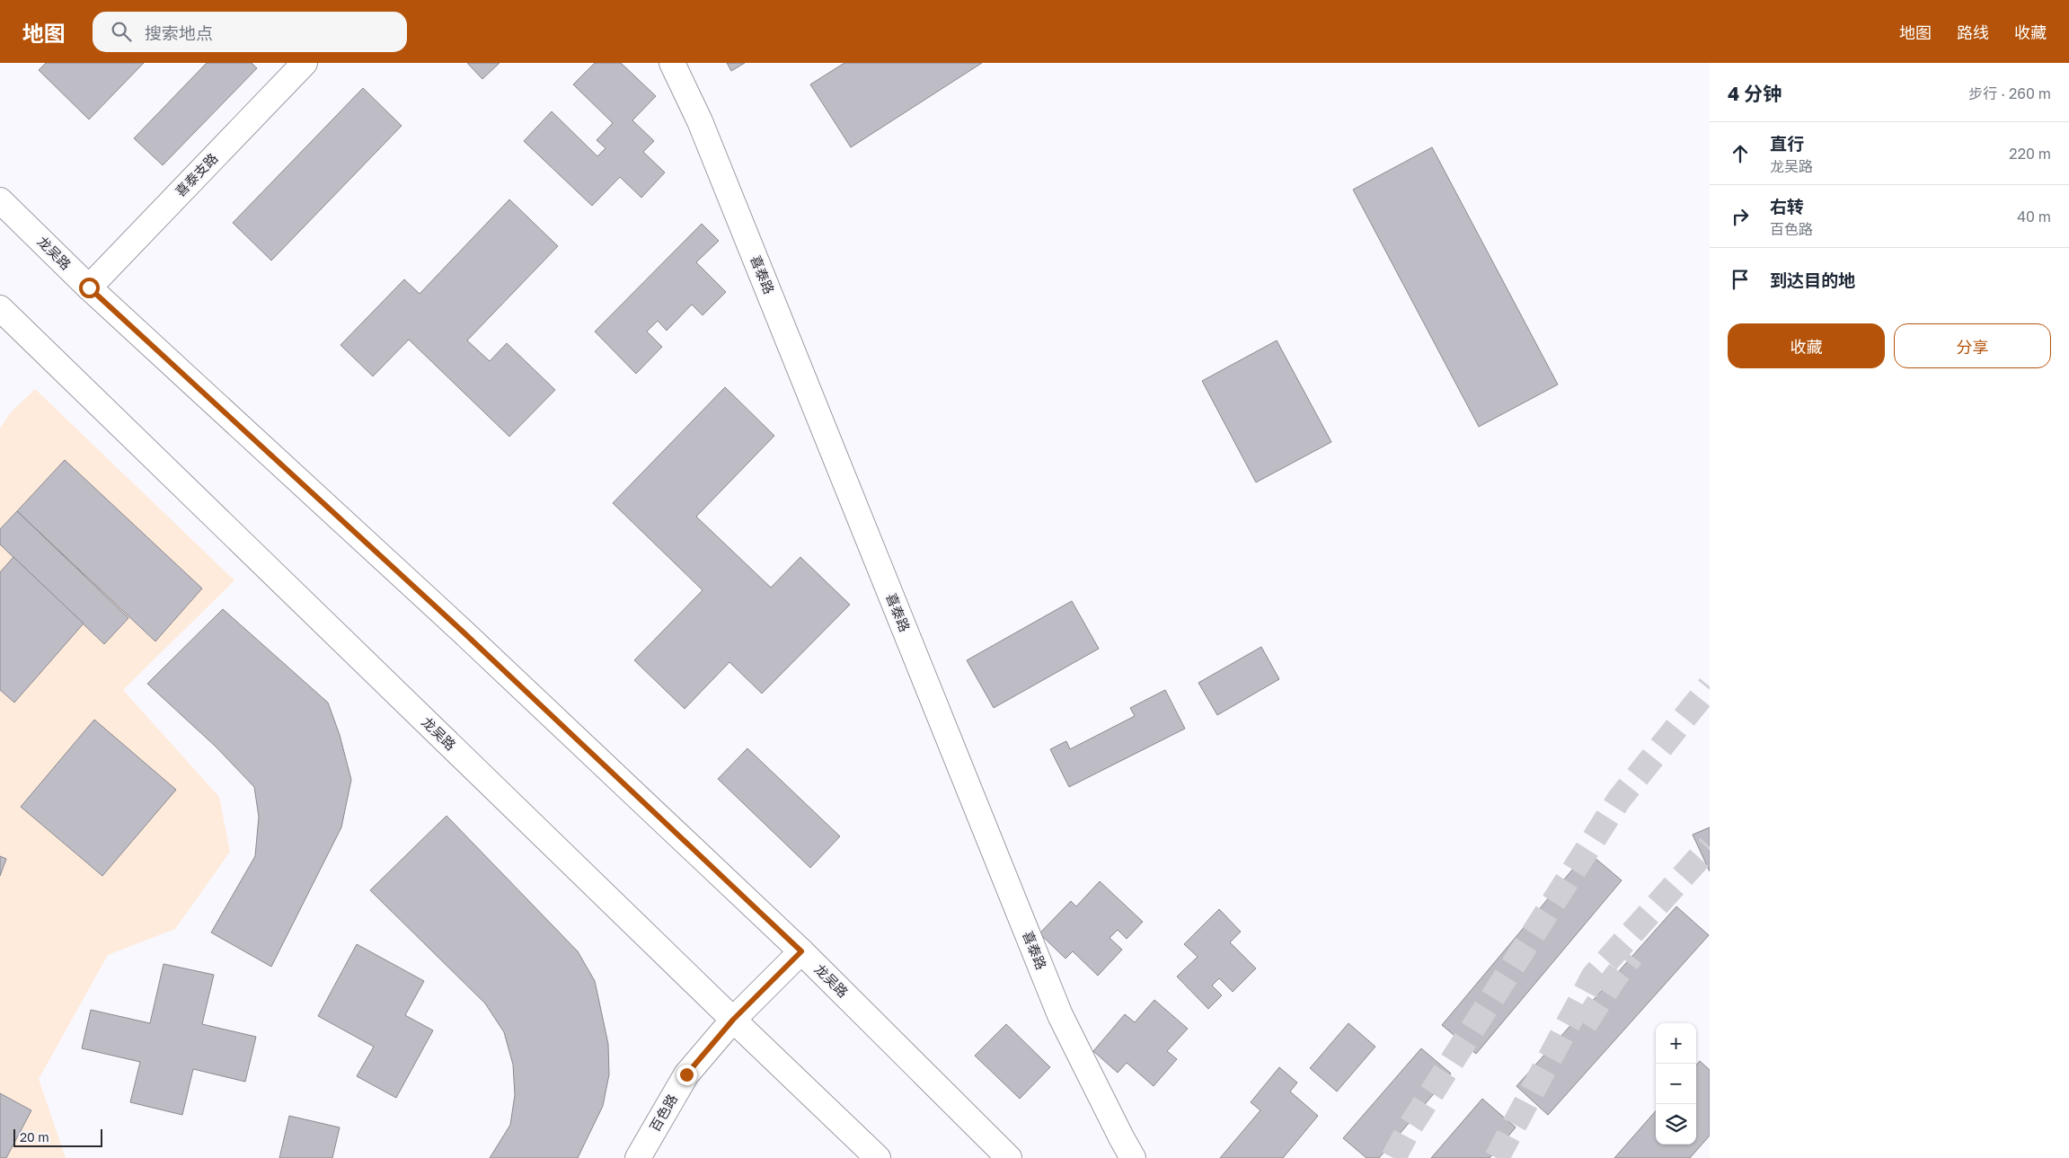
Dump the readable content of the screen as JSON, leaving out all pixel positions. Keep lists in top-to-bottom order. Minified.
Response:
{"streets":{"main road":["喜泰支路","龙吴路","喜泰路","百色路"]},"crossings":[["喜泰支路","龙吴路"],["龙吴路","百色路"]],"scale_bar":"20 m","page":{"header":"地图","search":"搜索地点","nav":["地图","路线","收藏"],"heading":["4 分钟","步行 · 260 m"],"list":[["直行","龙吴路","220 m"],["右转","百色路","40 m"],"到达目的地"],"buttons":["收藏","分享"],"map_buttons":["+","−"],"scale":"20 m"}}
